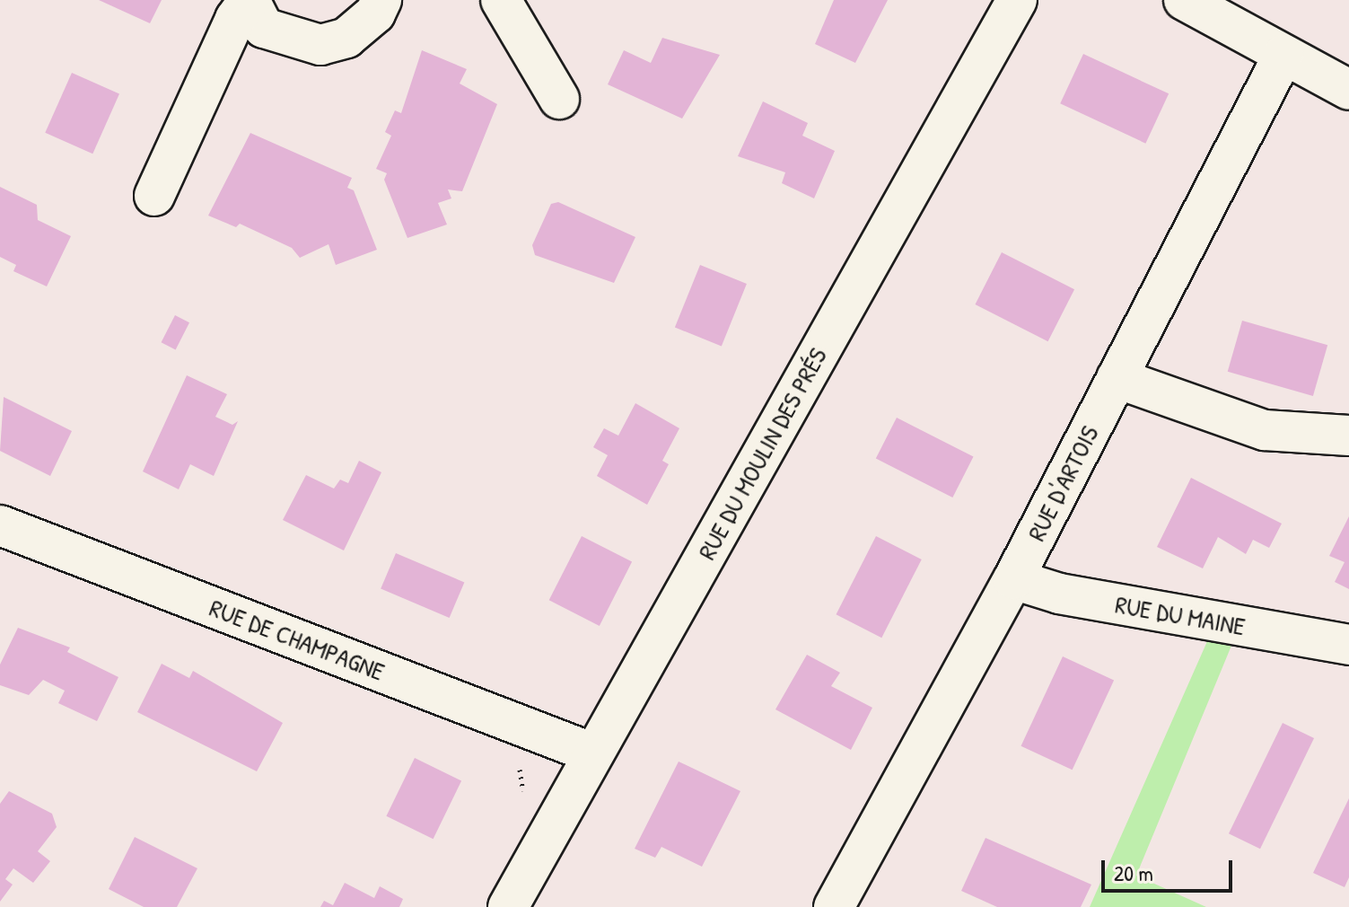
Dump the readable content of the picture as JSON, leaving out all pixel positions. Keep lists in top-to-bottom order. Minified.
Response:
{"streets":{"street":["RUE DU MOULIN DES PRÉS","RUE D'ARTOIS","RUE DU MAINE","RUE DE CHAMPAGNE"]},"crossings":[["RUE DU MOULIN DES PRÉS","RUE DE CHAMPAGNE"],["RUE D'ARTOIS","RUE DU MAINE"]],"scale_bar":"20 m"}
